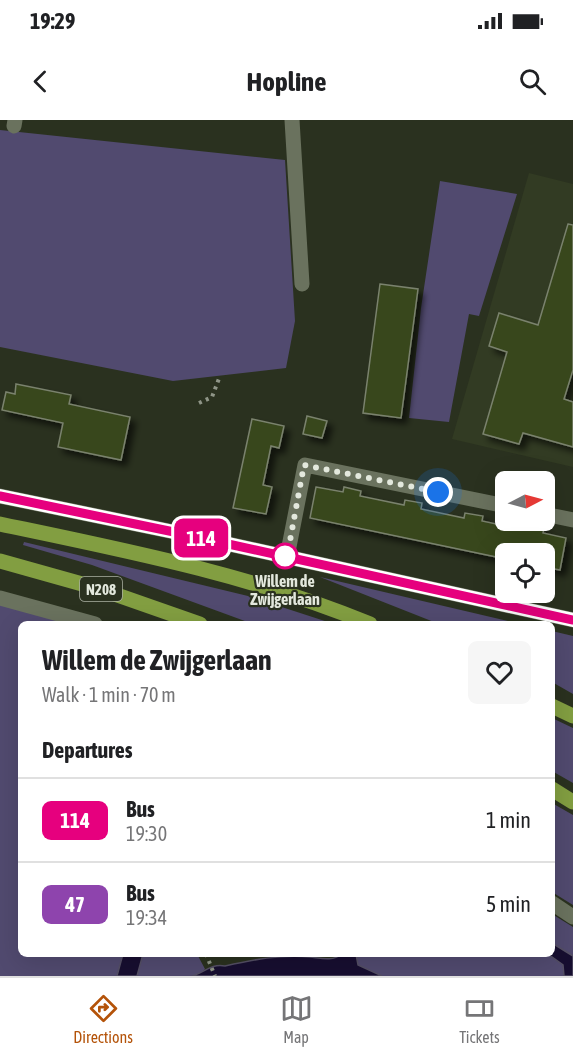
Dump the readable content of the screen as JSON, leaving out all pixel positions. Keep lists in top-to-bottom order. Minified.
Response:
{"streets":{"main road":["N208"]},"places":["Willem de Zwijgerlaan"],"lines":["bus line 114"],"north":"right","page":{"status":"19:29","header":"Hopline","on_map":"114","heading":[["Willem de Zwijgerlaan","Walk · 1 min · 70 m"],"Departures"],"list":[{"mark":"114","name":"Bus","note":"19:30","value":"1 min"},{"mark":"47","name":"Bus","note":"19:34","value":"5 min"}],"tabs":["Directions","Map","Tickets"]}}
